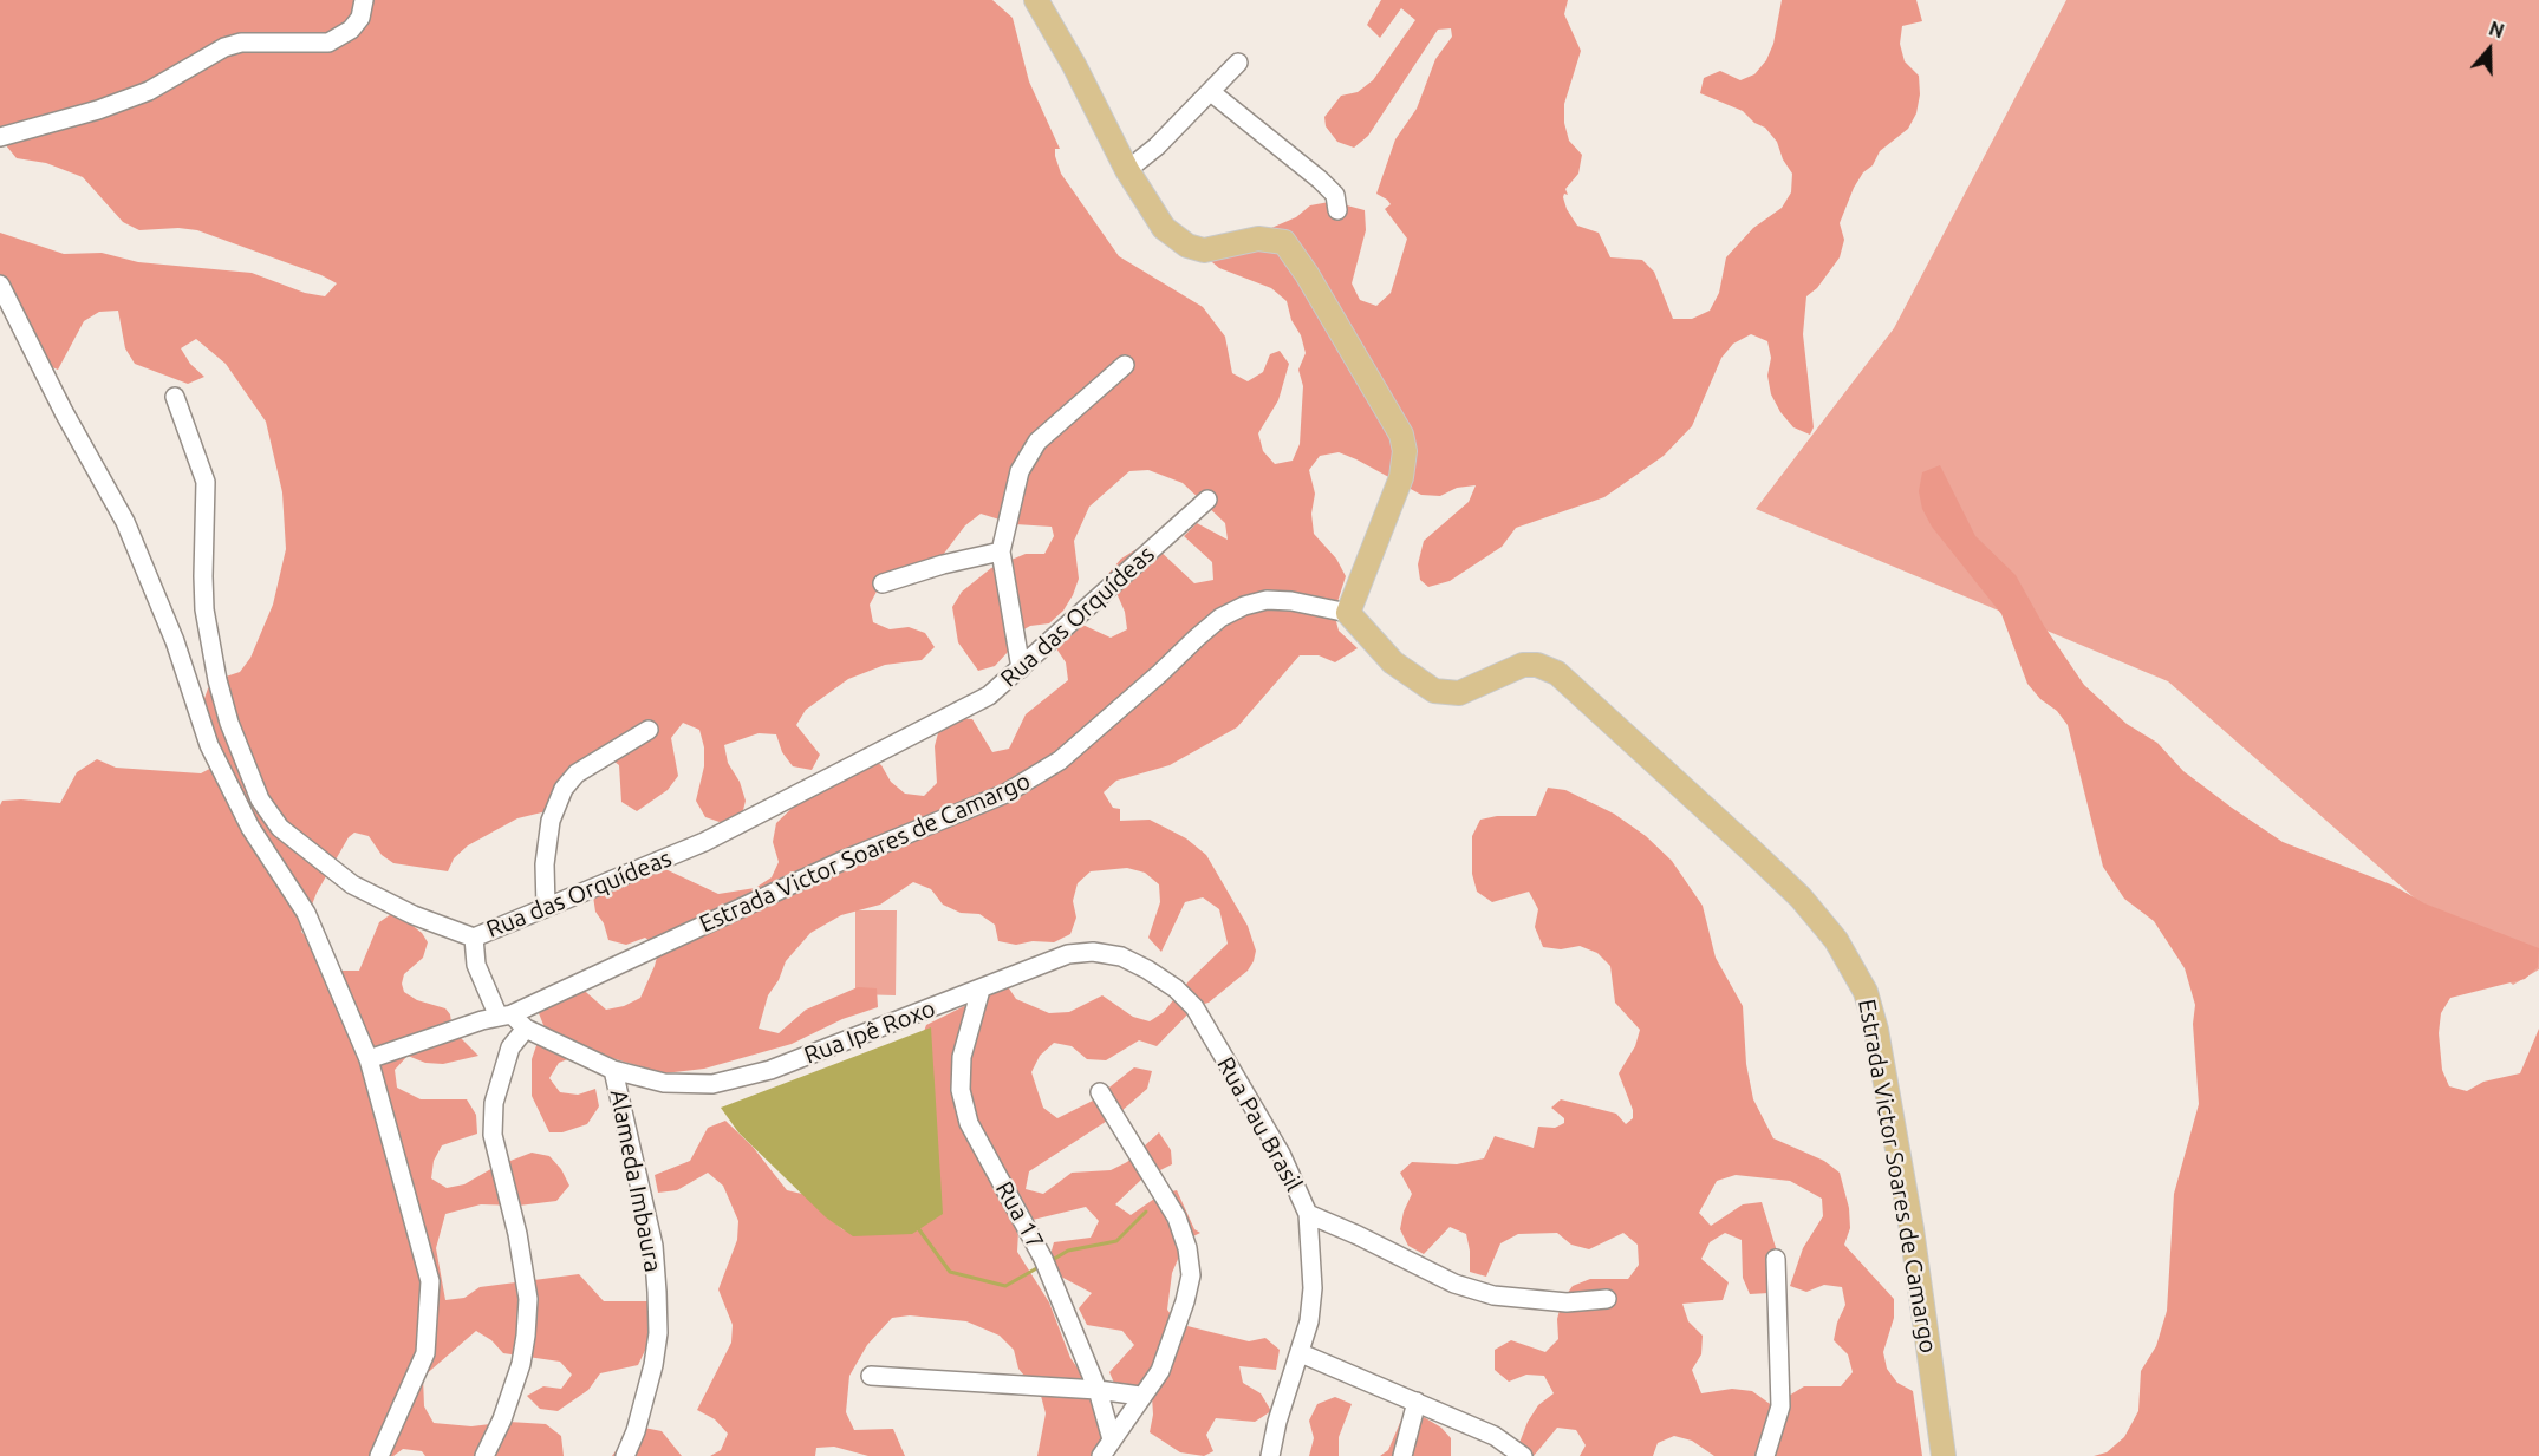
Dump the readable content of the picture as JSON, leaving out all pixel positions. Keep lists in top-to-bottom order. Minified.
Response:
{"streets":{"main road":["Estrada Victor Soares de Camargo"],"street":["Rua das Orquídeas","Rua Ipê Roxo","Rua Pau Brasil","Alameda Imbaura","Rua 17"]},"crossings":[["Rua Ipê Roxo","Rua Pau Brasil"],["Rua Ipê Roxo","Alameda Imbaura"],["Rua Ipê Roxo","Rua 17"]],"north":"top"}
